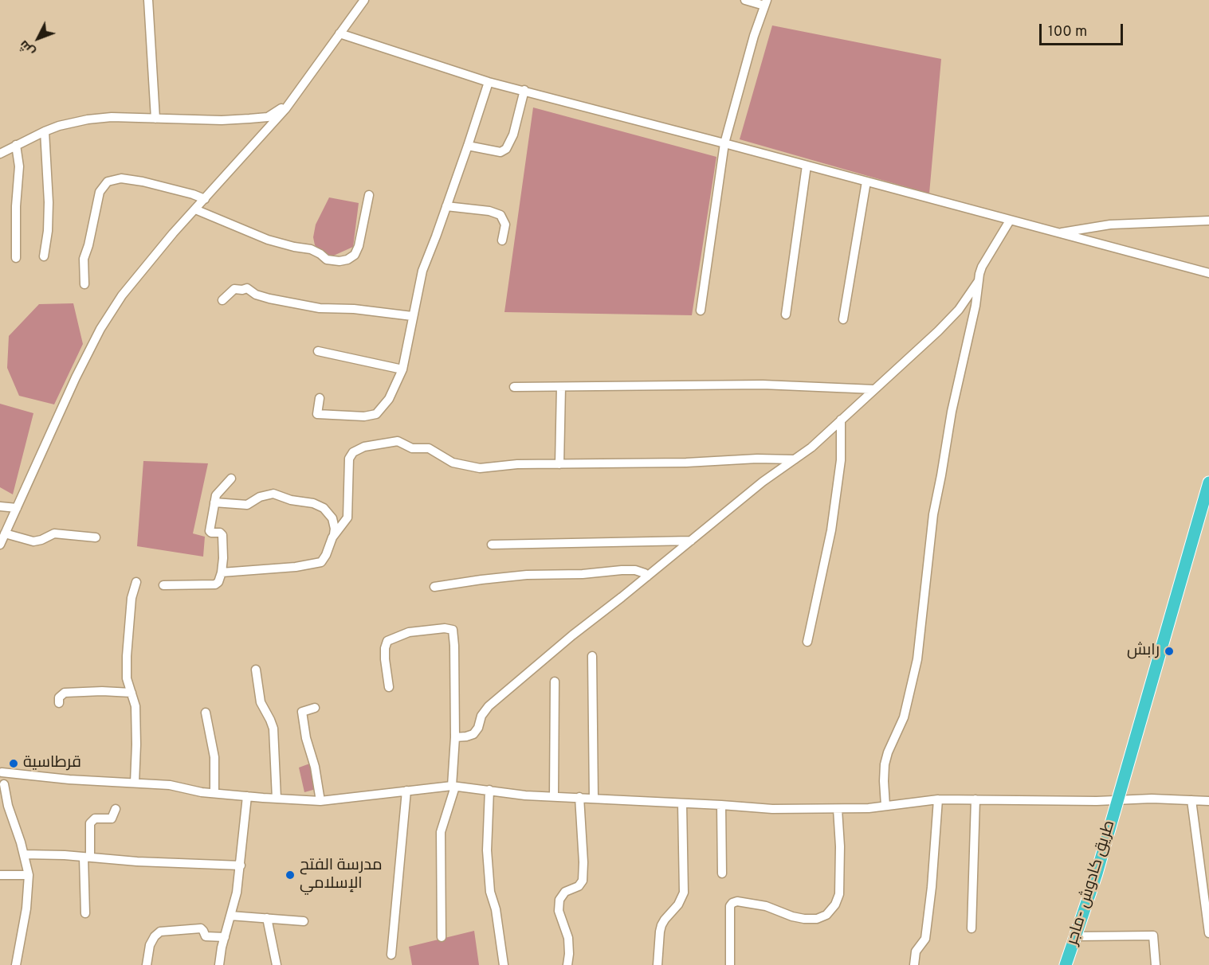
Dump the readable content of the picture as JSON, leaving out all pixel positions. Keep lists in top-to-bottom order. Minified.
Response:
{"streets":{"highway":["طريق كادوش -ماجر"]},"places":["رابش","قرطاسية","مدرسة الفتح الإسلامي"],"scale_bar":"100 m","north":"bottom left"}
